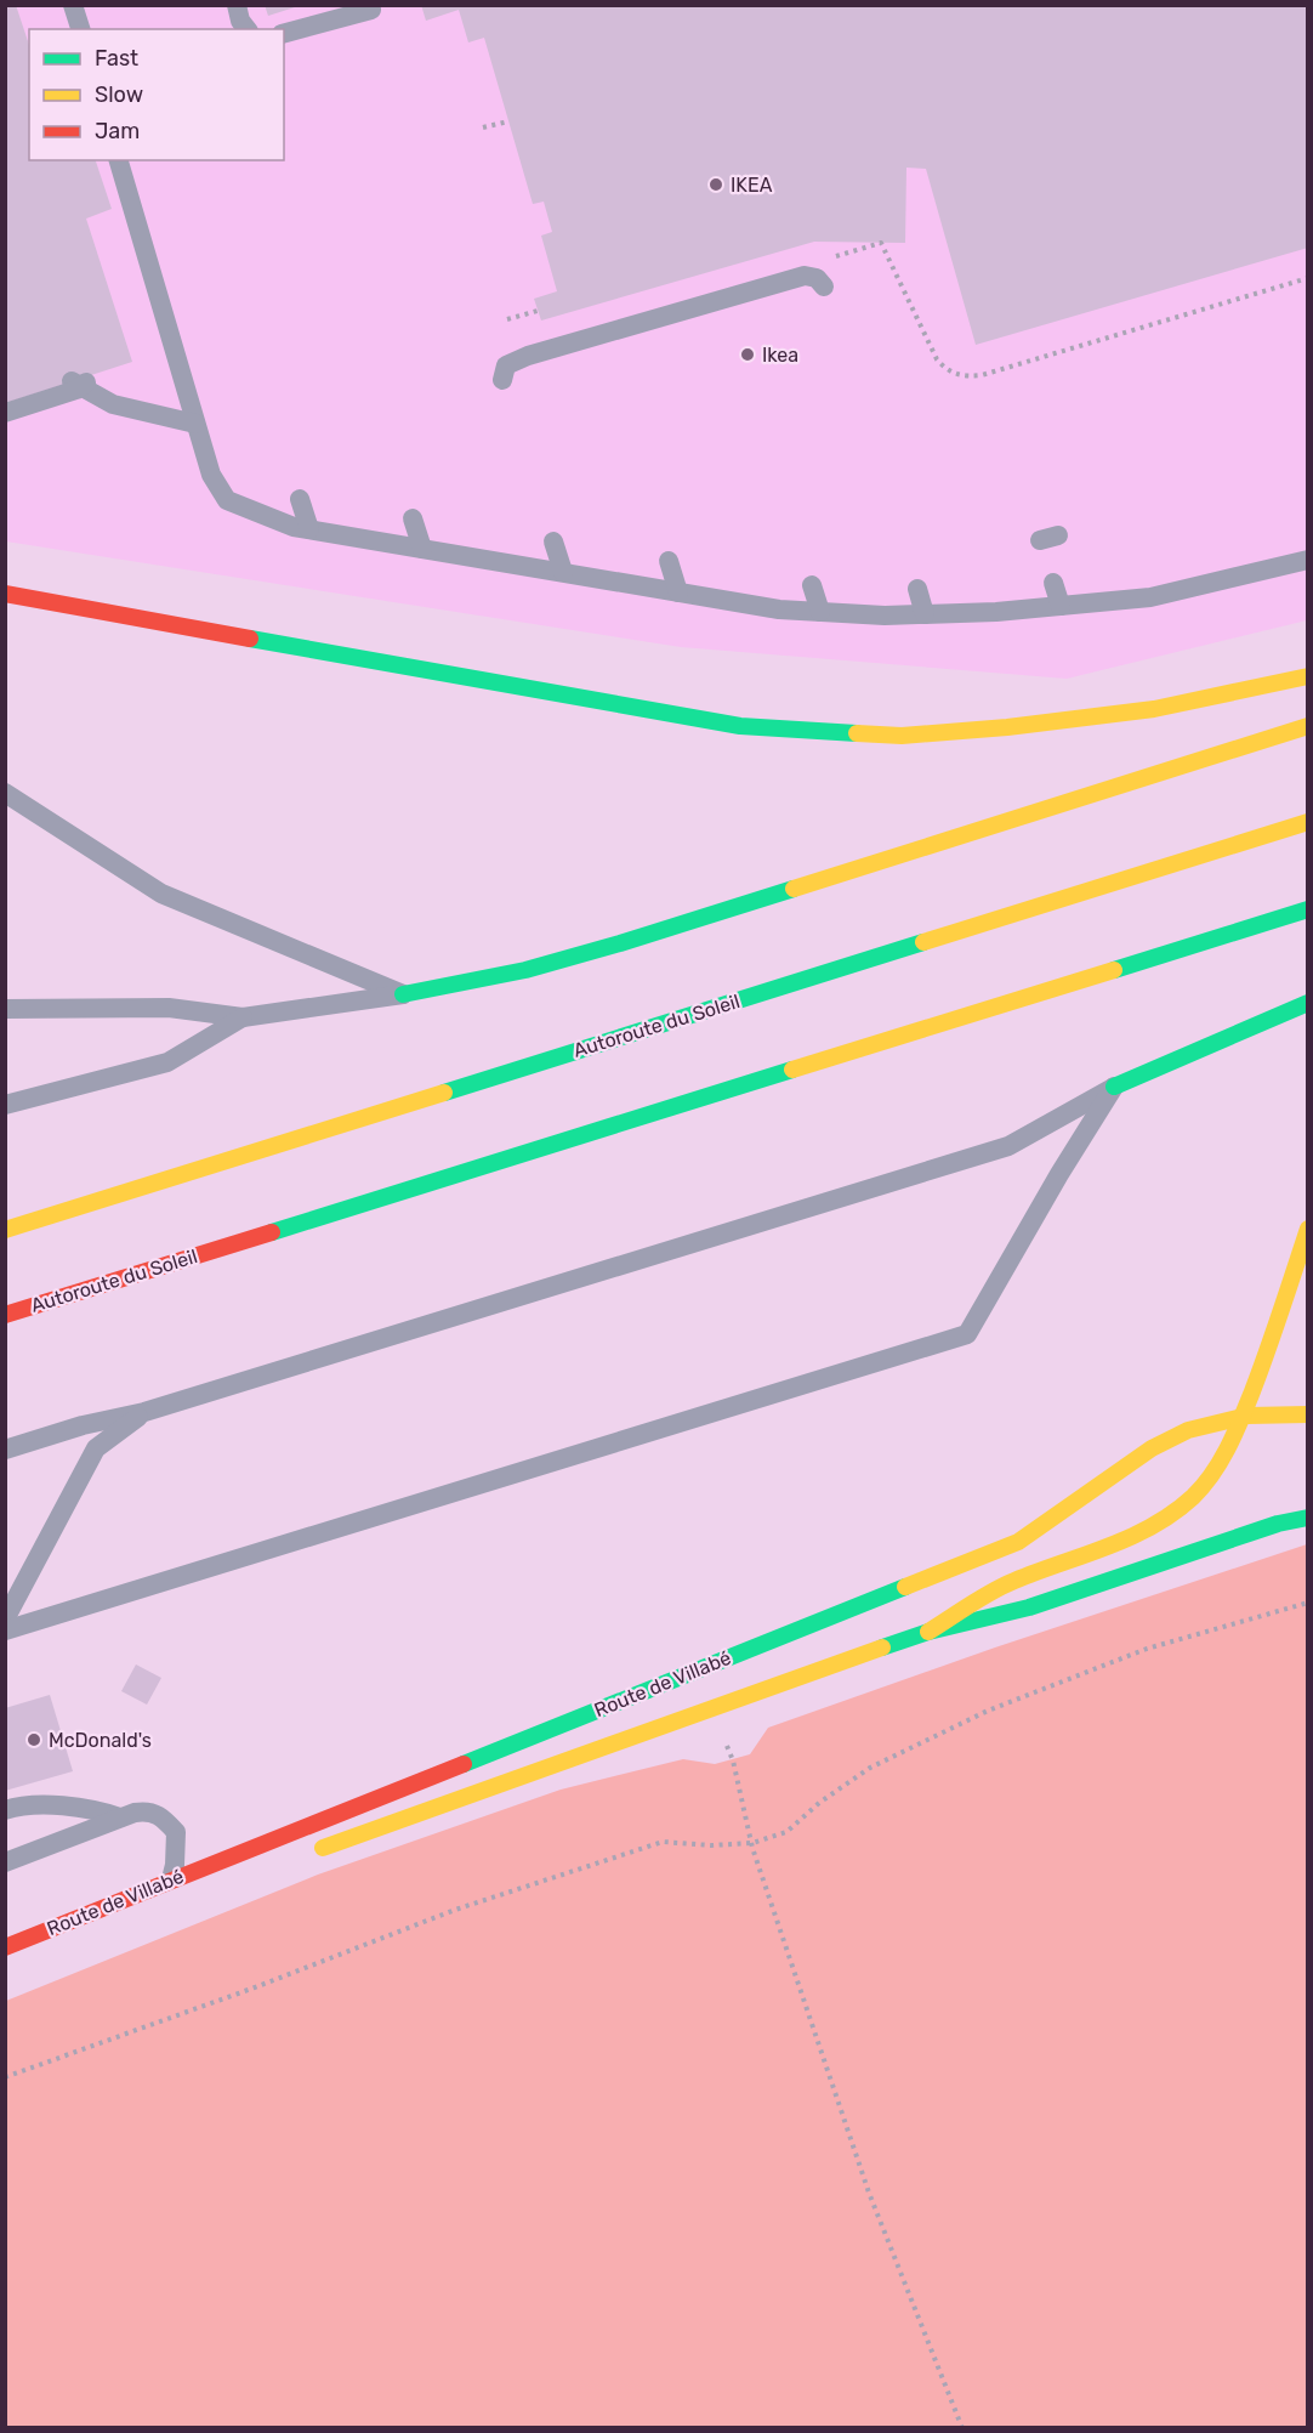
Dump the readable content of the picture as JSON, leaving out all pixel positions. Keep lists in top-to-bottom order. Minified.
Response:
{"streets":{"main road":["Autoroute du Soleil","Route de Villabé"]},"places":["IKEA","Ikea","McDonald's"],"legend":["Fast","Slow","Jam"]}
